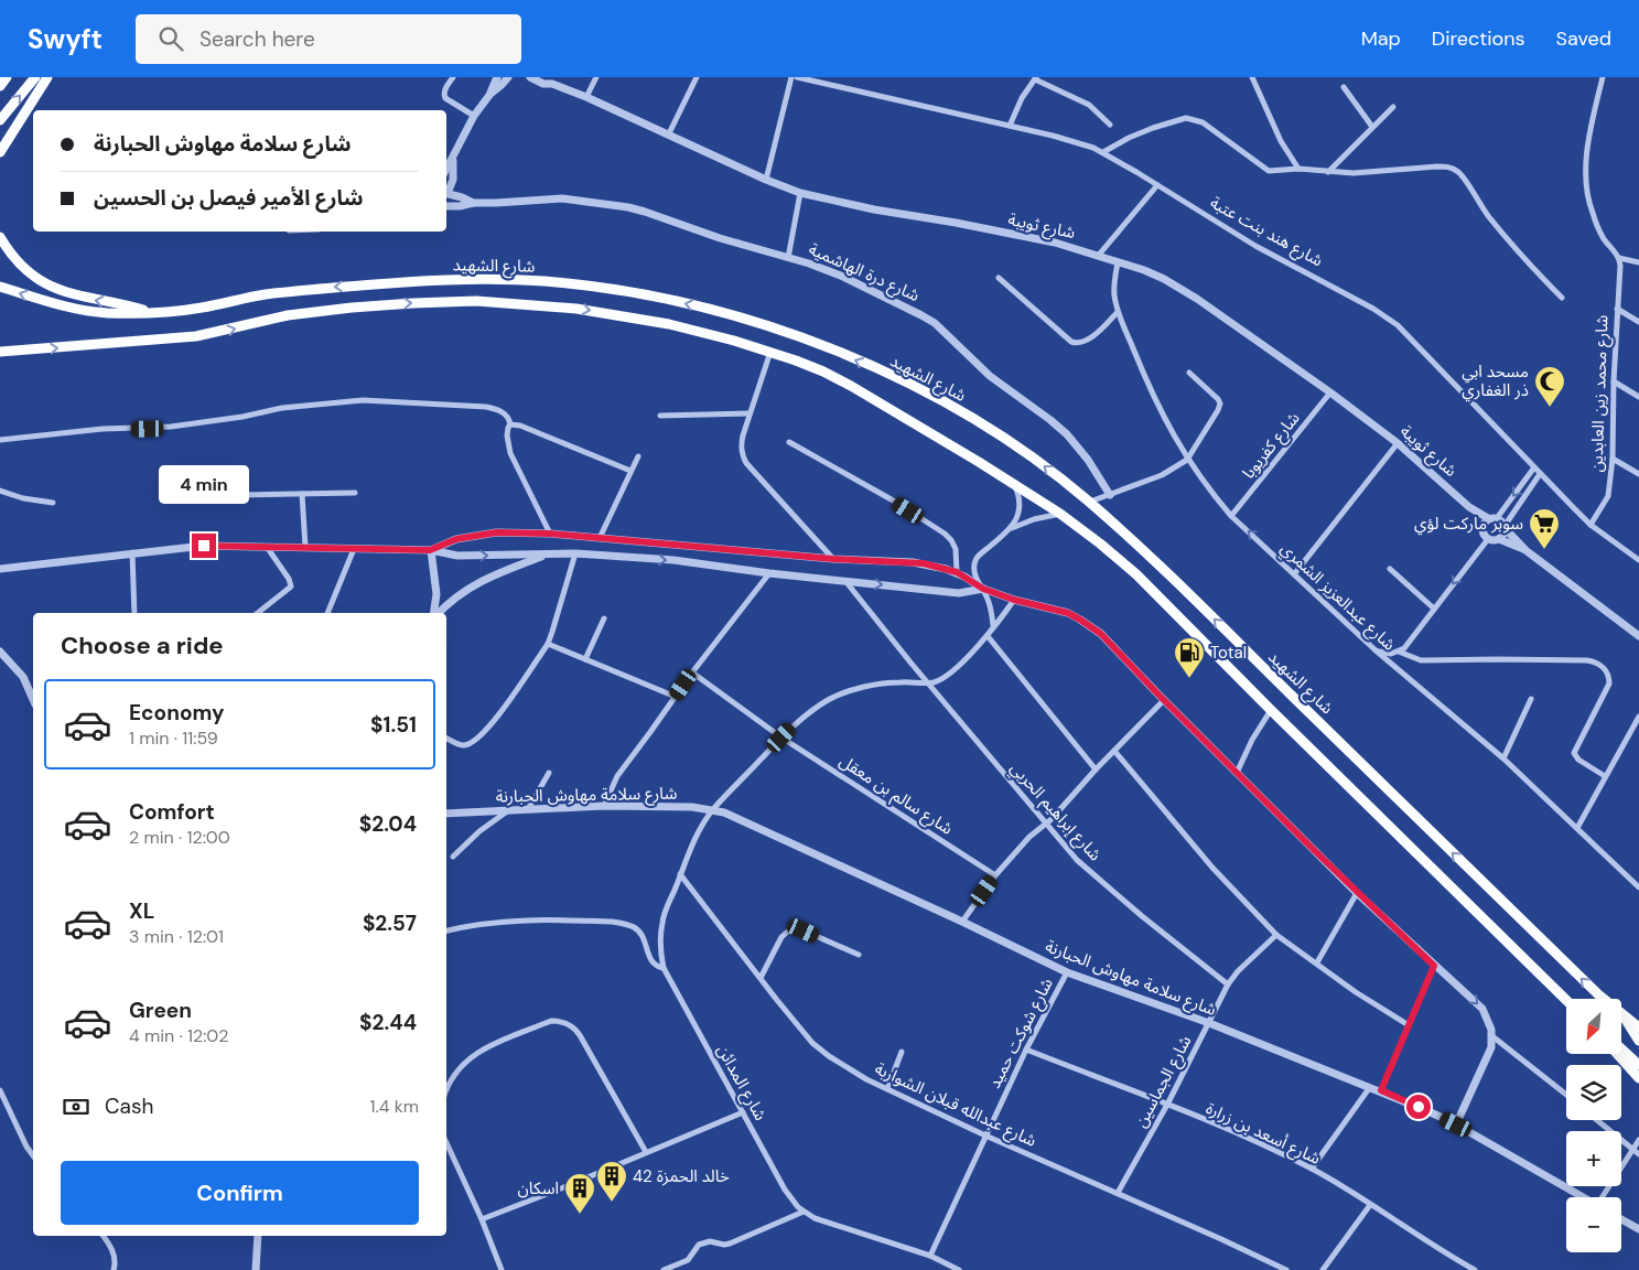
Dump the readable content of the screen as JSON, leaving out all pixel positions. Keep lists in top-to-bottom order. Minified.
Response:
{"streets":{"highway":["شارع الشهيد"],"street":["شارع ثويبة","شارع هند بنت عتبة","شارع درة الهاشمية","شارع محمد زين العابدين","شارع كفريوبا","شارع عبدالعزيز الشمري","شارع سلامة مهاوش الحبارنة","شارع سالم بن معقل","شارع إبراهيم الحربي","شارع شوكت حميد","شارع الجماسين","شارع المدائن","شارع عبدالله قبلان الشواربة","شارع أسعد بن زرارة"]},"crossings":[["شارع ثويبة","شارع كفريوبا"],["شارع ثويبة","شارع عبدالعزيز الشمري"],["شارع هند بنت عتبة","شارع محمد زين العابدين"],["شارع كفريوبا","شارع عبدالعزيز الشمري"],["شارع سلامة مهاوش الحبارنة","شارع شوكت حميد"],["شارع سلامة مهاوش الحبارنة","شارع الجماسين"],["شارع سلامة مهاوش الحبارنة","شارع المدائن"],["شارع سالم بن معقل","شارع المدائن"],["شارع إبراهيم الحربي","شارع الجماسين"],["شارع إبراهيم الحربي","شارع المدائن"],["شارع شوكت حميد","شارع المدائن"],["شارع شوكت حميد","شارع عبدالله قبلان الشواربة"],["شارع شوكت حميد","شارع أسعد بن زرارة"],["شارع الجماسين","شارع عبدالله قبلان الشواربة"],["شارع الجماسين","شارع أسعد بن زرارة"],["شارع المدائن","شارع عبدالله قبلان الشواربة"]],"places":{"mosque":["مسحد ابي ذر الغفاري"],"supermarket":["سوبر ماركت لؤي"],"fuel station":["Total"],"building":["خالد الحمزة 42","اسكان"]},"north":"bottom left","page":{"header":"Swyft","search":"Search here","nav":["Map","Directions","Saved"],"banner":["شارع سلامة مهاوش الحبارنة","شارع الأمير فيصل بن الحسين"],"bubble":"4 min","heading":"Choose a ride","list":[{"name":"Economy","note":"1 min · 11:59","value":"$1.51"},{"name":"Comfort","note":"2 min · 12:00","value":"$2.04"},{"name":"XL","note":"3 min · 12:01","value":"$2.57"},{"name":"Green","note":"4 min · 12:02","value":"$2.44"}],"map_buttons":["+","−"],"pay":["Cash","1.4 km"],"buttons":"Confirm"}}
